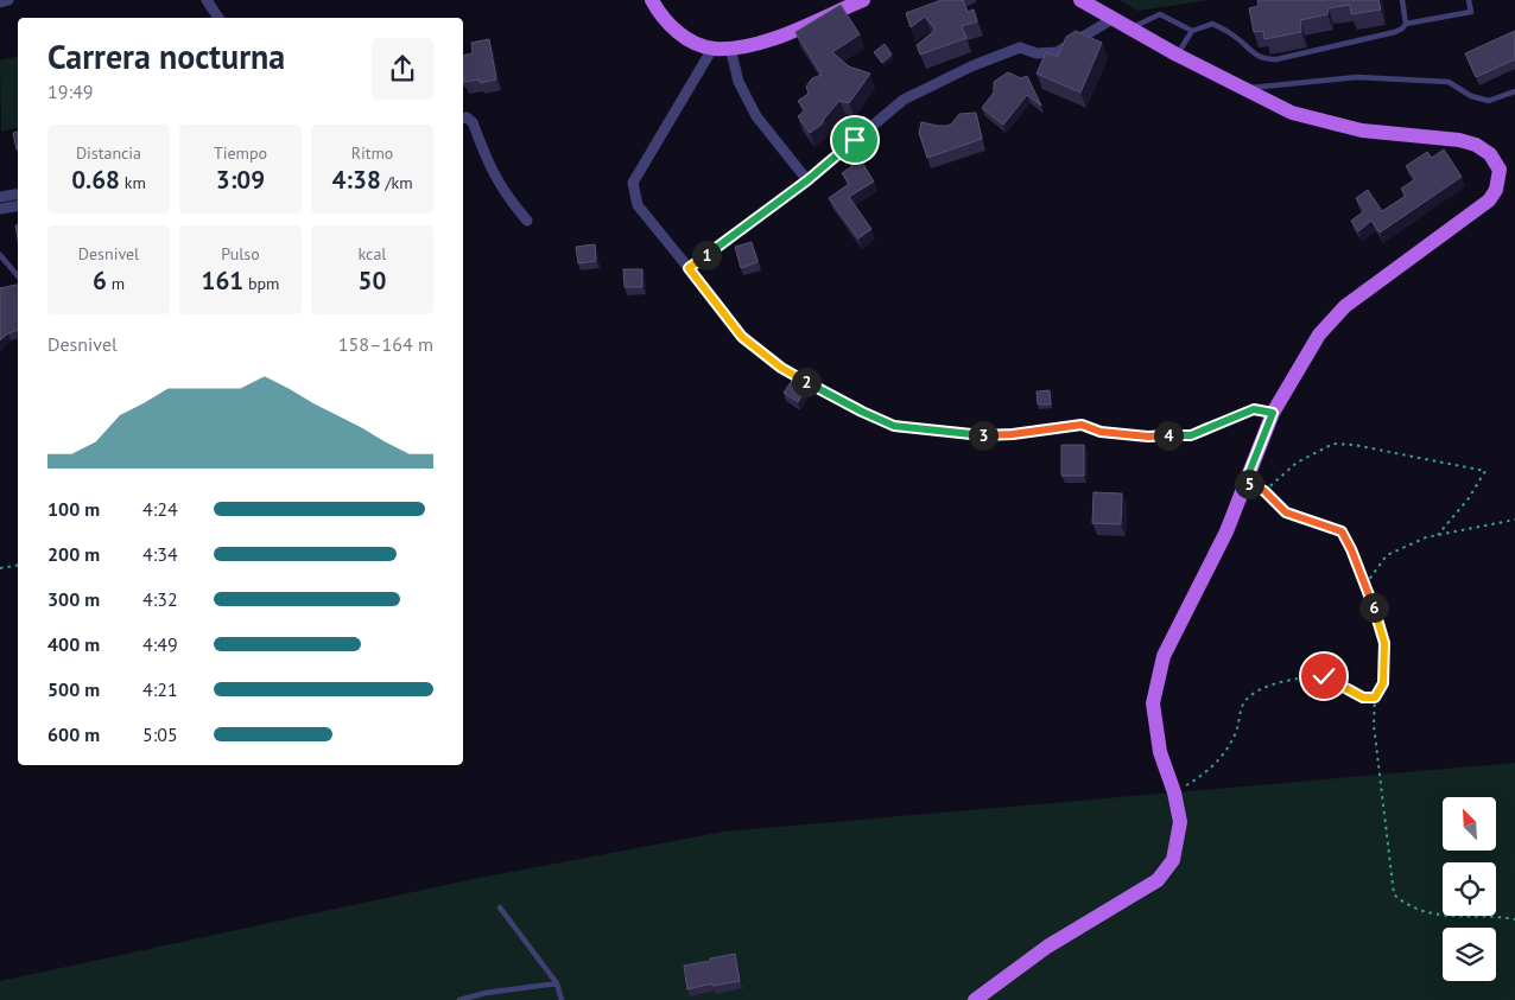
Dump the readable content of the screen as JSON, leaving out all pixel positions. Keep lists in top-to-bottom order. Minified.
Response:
{"north":"top left","page":{"heading":["Carrera nocturna","19:49"],"stats":[["Distancia","0.68 km"],["Tiempo","3:09"],["Ritmo","4:38 /km"],["Desnivel","6 m"],["Pulso","161 bpm"],["kcal","50"]],"pins":["1","2","3","4","5","6"],"chart":["Desnivel","158–164 m"],"list":[{"name":"100 m","note":"4:24"},{"name":"200 m","note":"4:34"},{"name":"300 m","note":"4:32"},{"name":"400 m","note":"4:49"},{"name":"500 m","note":"4:21"},{"name":"600 m","note":"5:05"}]}}
